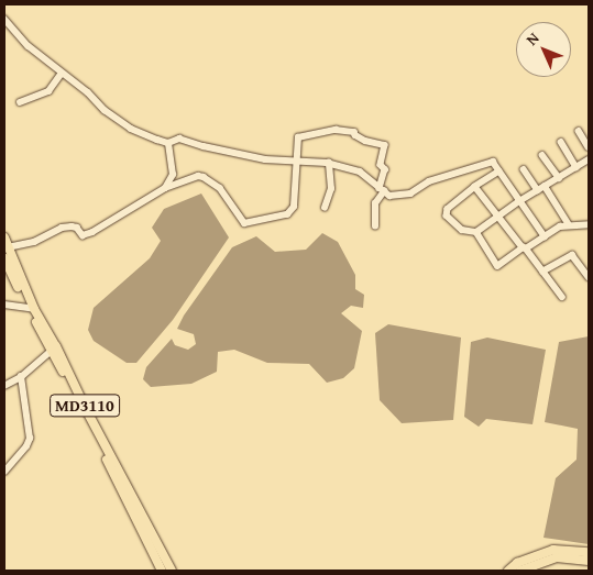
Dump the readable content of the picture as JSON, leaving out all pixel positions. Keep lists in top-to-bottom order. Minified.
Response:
{"streets":{"main road":["MD3110"]},"north":"top left"}
